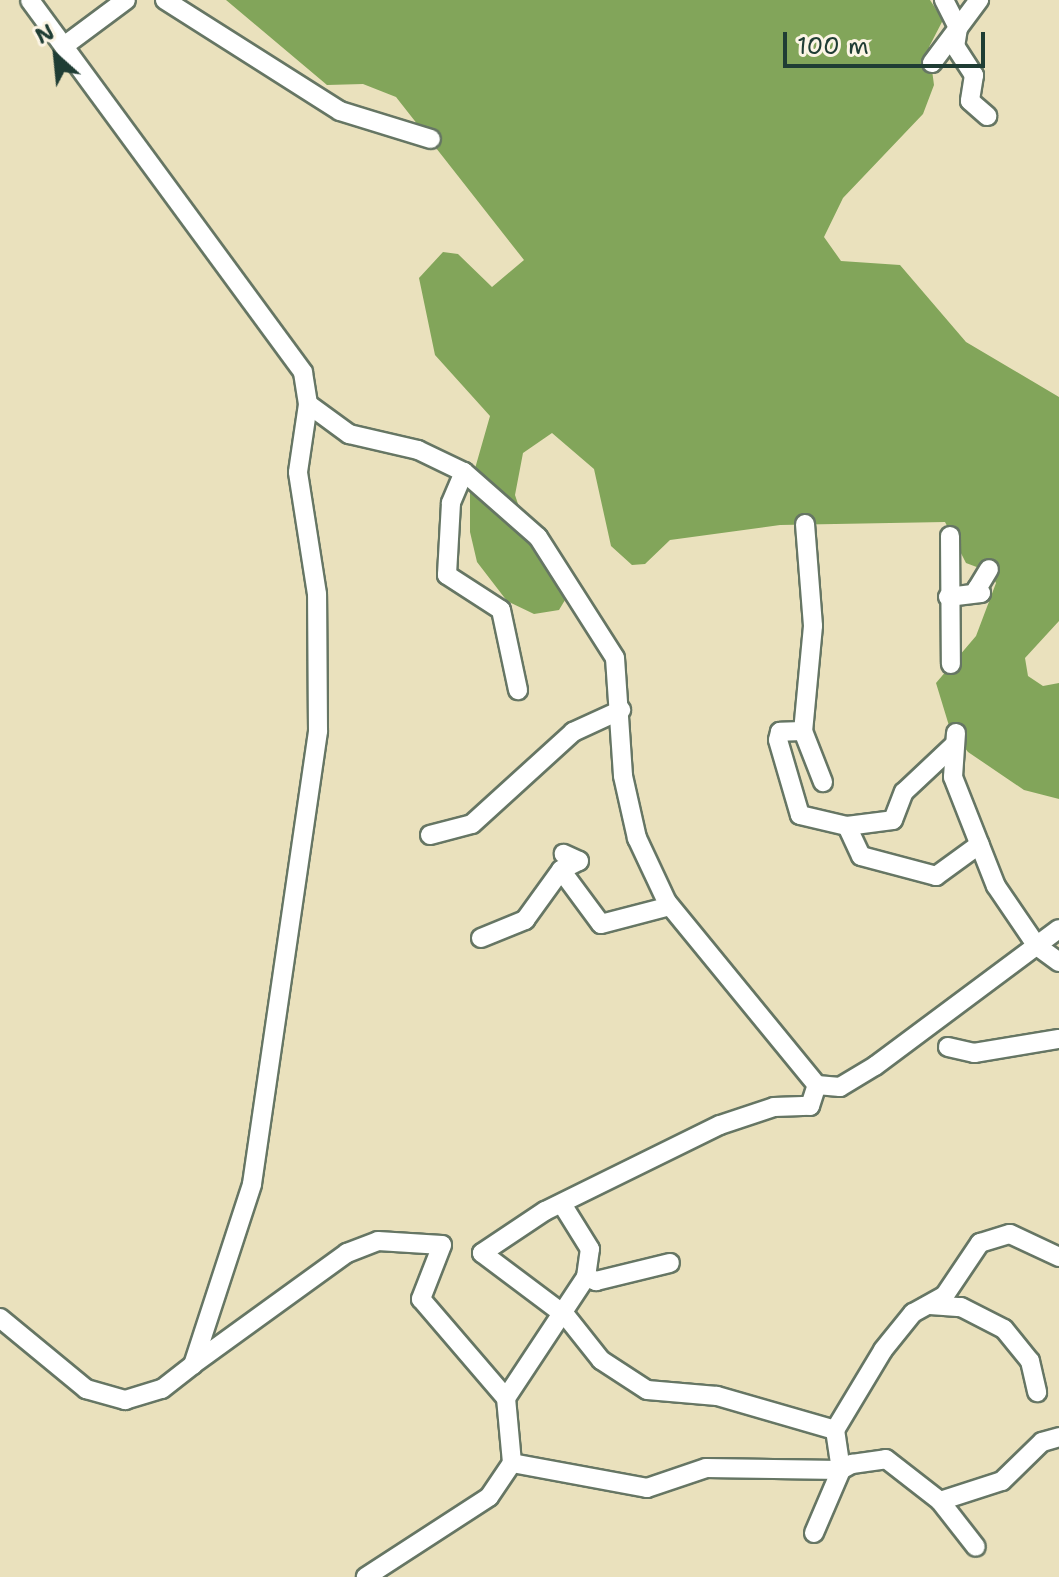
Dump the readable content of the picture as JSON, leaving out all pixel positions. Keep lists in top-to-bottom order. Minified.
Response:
{"scale_bar":"100 m","north":"top left"}
